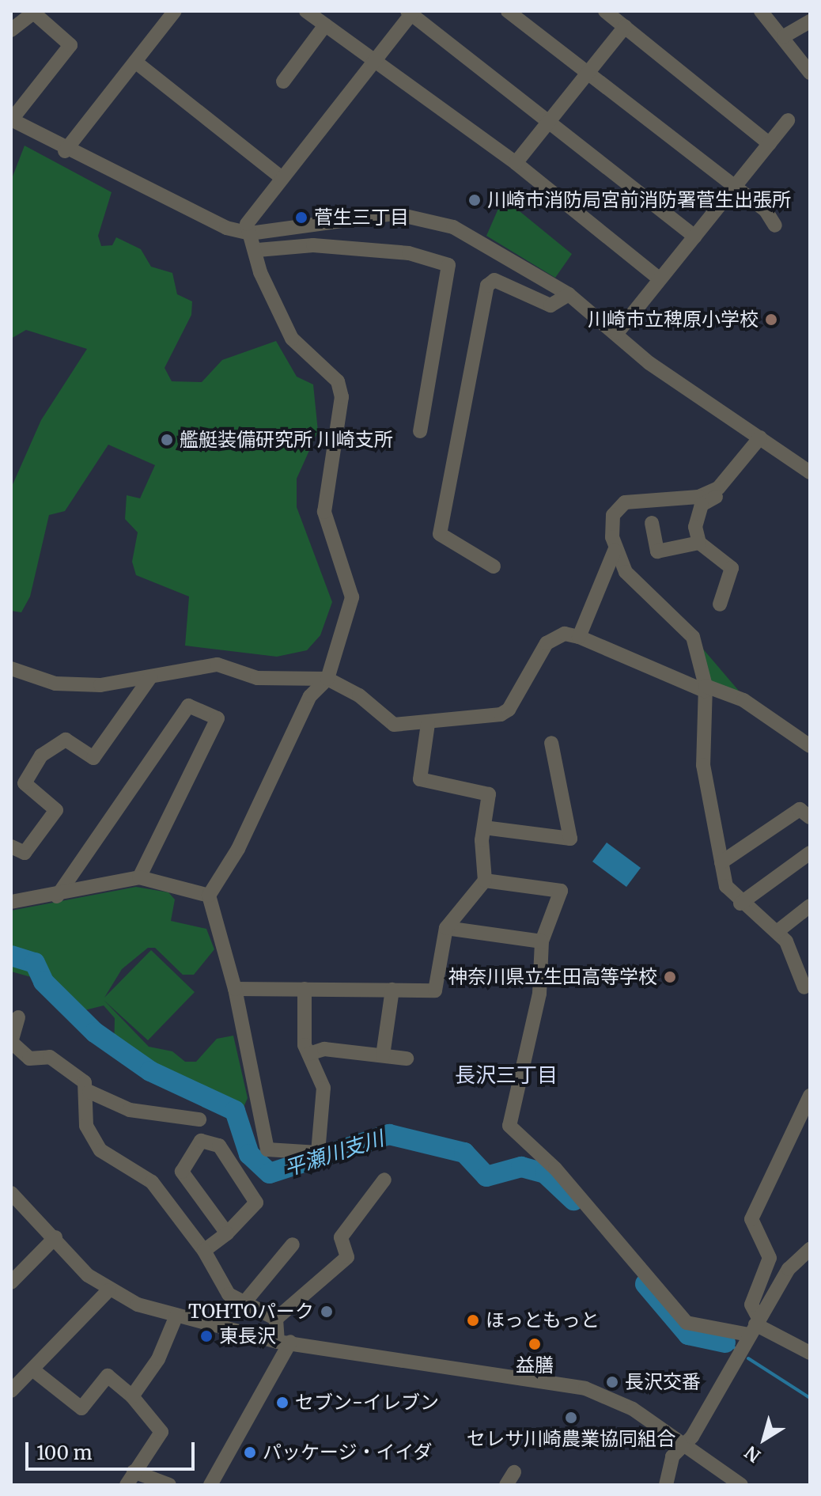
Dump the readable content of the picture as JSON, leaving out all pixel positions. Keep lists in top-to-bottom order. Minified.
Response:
{"districts":["長沢三丁目"],"water":["平瀬川支川"],"places":["川崎市消防局宮前消防署菅生出張所","菅生三丁目","川崎市立稗原小学校","艦艇装備研究所 川崎支所","神奈川県立生田高等学校","TOHTOパーク","ほっともっと","東長沢","益膳","長沢交番","セブン-イレブン","セレサ川崎農業協同組合","パッケージ・イイダ"],"scale_bar":"100 m","north":"bottom left"}
